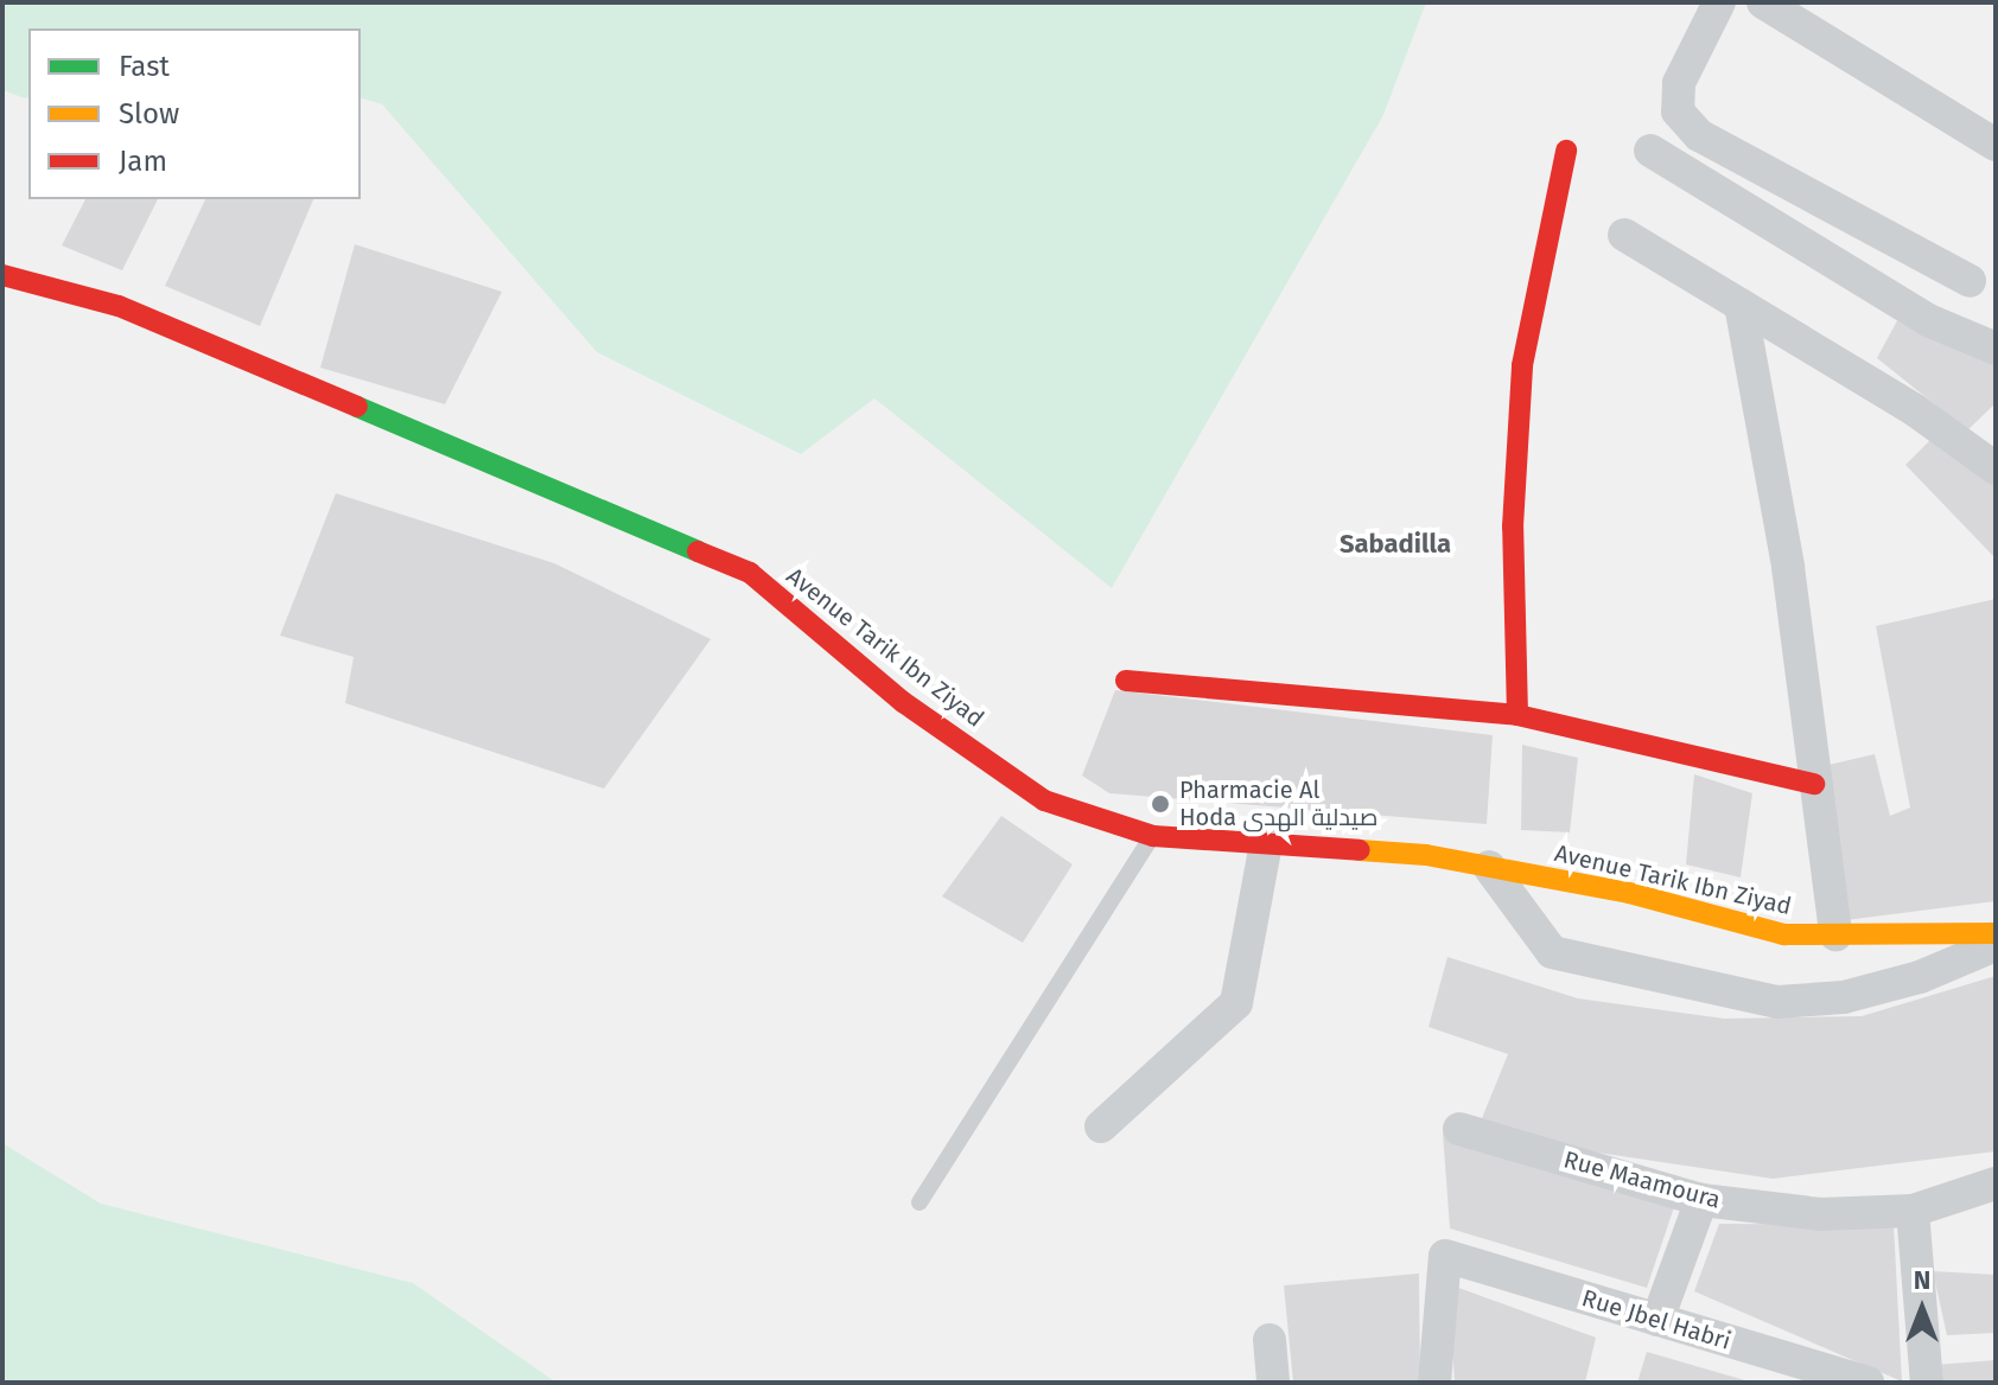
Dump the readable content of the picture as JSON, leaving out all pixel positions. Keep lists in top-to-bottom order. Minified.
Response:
{"streets":{"street":["Avenue Tarik Ibn Ziyad","Rue Maamoura","Rue Jbel Habri"]},"districts":["Sabadilla"],"places":["Pharmacie Al Hoda صيدلية الهدى"],"legend":["Fast","Slow","Jam"],"north":"top"}
